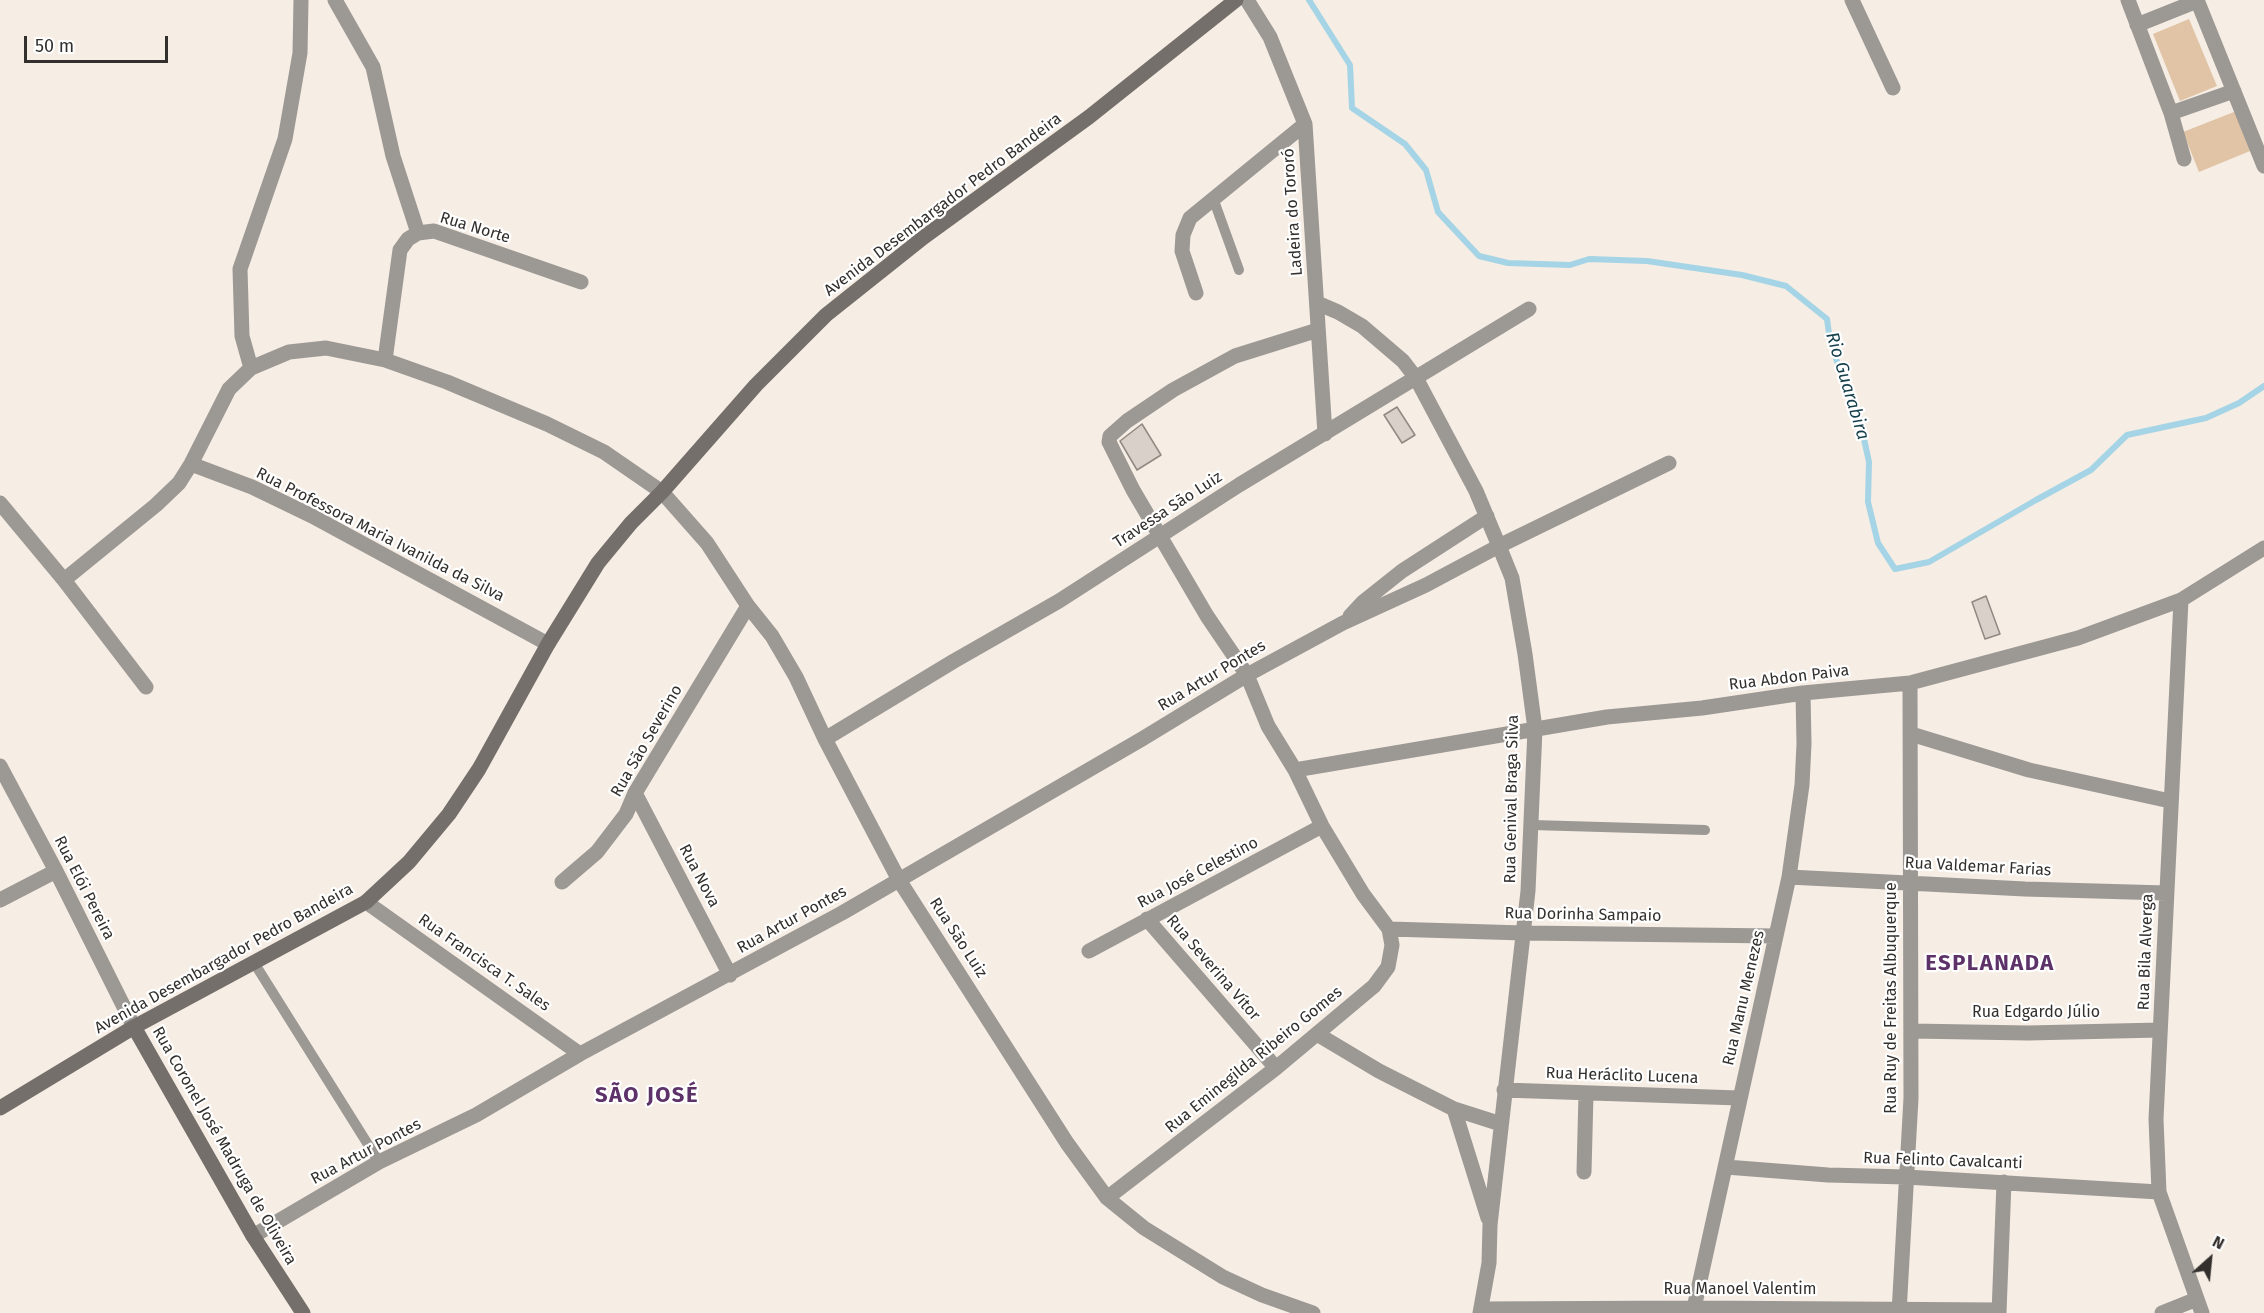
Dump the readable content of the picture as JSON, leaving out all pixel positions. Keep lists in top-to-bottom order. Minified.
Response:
{"streets":{"main road":["Avenida Desembargador Pedro Bandeira","Rua Coronel José Madruga de Oliveira"],"street":["Ladeira do Tororó","Rua Norte","Travessa São Luiz","Rua Professora Maria Ivanilda da Silva","Rua Artur Pontes","Rua Abdon Paiva","Rua São Severino","Rua Genival Braga Silva","Rua Valdemar Farias","Rua José Celestino","Rua Nova","Rua Elói Pereira","Rua Dorinha Sampaio","Rua São Luiz","Rua Bila Alverga","Rua Francisca T. Sales","Rua Severina Vítor","Rua Manu Menezes","Rua Ruy de Freitas Albuquerque","Rua Edgardo Júlio","Rua Eminegilda Ribeiro Gomes","Rua Heráclito Lucena","Rua Felinto Cavalcanti","Rua Manoel Valentim"]},"crossings":[["Avenida Desembargador Pedro Bandeira","Rua Professora Maria Ivanilda da Silva"],["Avenida Desembargador Pedro Bandeira","Rua Elói Pereira"],["Avenida Desembargador Pedro Bandeira","Rua São Luiz"],["Avenida Desembargador Pedro Bandeira","Rua Francisca T. Sales"],["Avenida Desembargador Pedro Bandeira","Rua Coronel José Madruga de Oliveira"],["Ladeira do Tororó","Travessa São Luiz"],["Ladeira do Tororó","Rua Genival Braga Silva"],["Rua Norte","Rua São Luiz"],["Travessa São Luiz","Rua Genival Braga Silva"],["Travessa São Luiz","Rua São Luiz"],["Rua Artur Pontes","Rua Genival Braga Silva"],["Rua Artur Pontes","Rua Nova"],["Rua Artur Pontes","Rua São Luiz"],["Rua Artur Pontes","Rua Francisca T. Sales"],["Rua Artur Pontes","Rua Coronel José Madruga de Oliveira"],["Rua Abdon Paiva","Rua Genival Braga Silva"],["Rua Abdon Paiva","Rua Bila Alverga"],["Rua Abdon Paiva","Rua Manu Menezes"],["Rua Abdon Paiva","Rua Ruy de Freitas Albuquerque"],["Rua São Severino","Rua Nova"],["Rua São Severino","Rua São Luiz"],["Rua Genival Braga Silva","Rua Dorinha Sampaio"],["Rua Genival Braga Silva","Rua Heráclito Lucena"],["Rua Genival Braga Silva","Rua Manoel Valentim"],["Rua Valdemar Farias","Rua Bila Alverga"],["Rua Valdemar Farias","Rua Manu Menezes"],["Rua Valdemar Farias","Rua Ruy de Freitas Albuquerque"],["Rua José Celestino","Rua Severina Vítor"],["Rua Elói Pereira","Rua Coronel José Madruga de Oliveira"],["Rua Dorinha Sampaio","Rua Manu Menezes"],["Rua Dorinha Sampaio","Rua Eminegilda Ribeiro Gomes"],["Rua São Luiz","Rua Eminegilda Ribeiro Gomes"],["Rua Bila Alverga","Rua Edgardo Júlio"],["Rua Bila Alverga","Rua Felinto Cavalcanti"],["Rua Severina Vítor","Rua Eminegilda Ribeiro Gomes"],["Rua Manu Menezes","Rua Heráclito Lucena"],["Rua Manu Menezes","Rua Felinto Cavalcanti"],["Rua Manu Menezes","Rua Manoel Valentim"],["Rua Ruy de Freitas Albuquerque","Rua Edgardo Júlio"],["Rua Ruy de Freitas Albuquerque","Rua Felinto Cavalcanti"],["Rua Ruy de Freitas Albuquerque","Rua Manoel Valentim"]],"districts":["ESPLANADA","SÃO JOSÉ"],"water":["Rio Guarabira"],"scale_bar":"50 m","north":"top right"}
